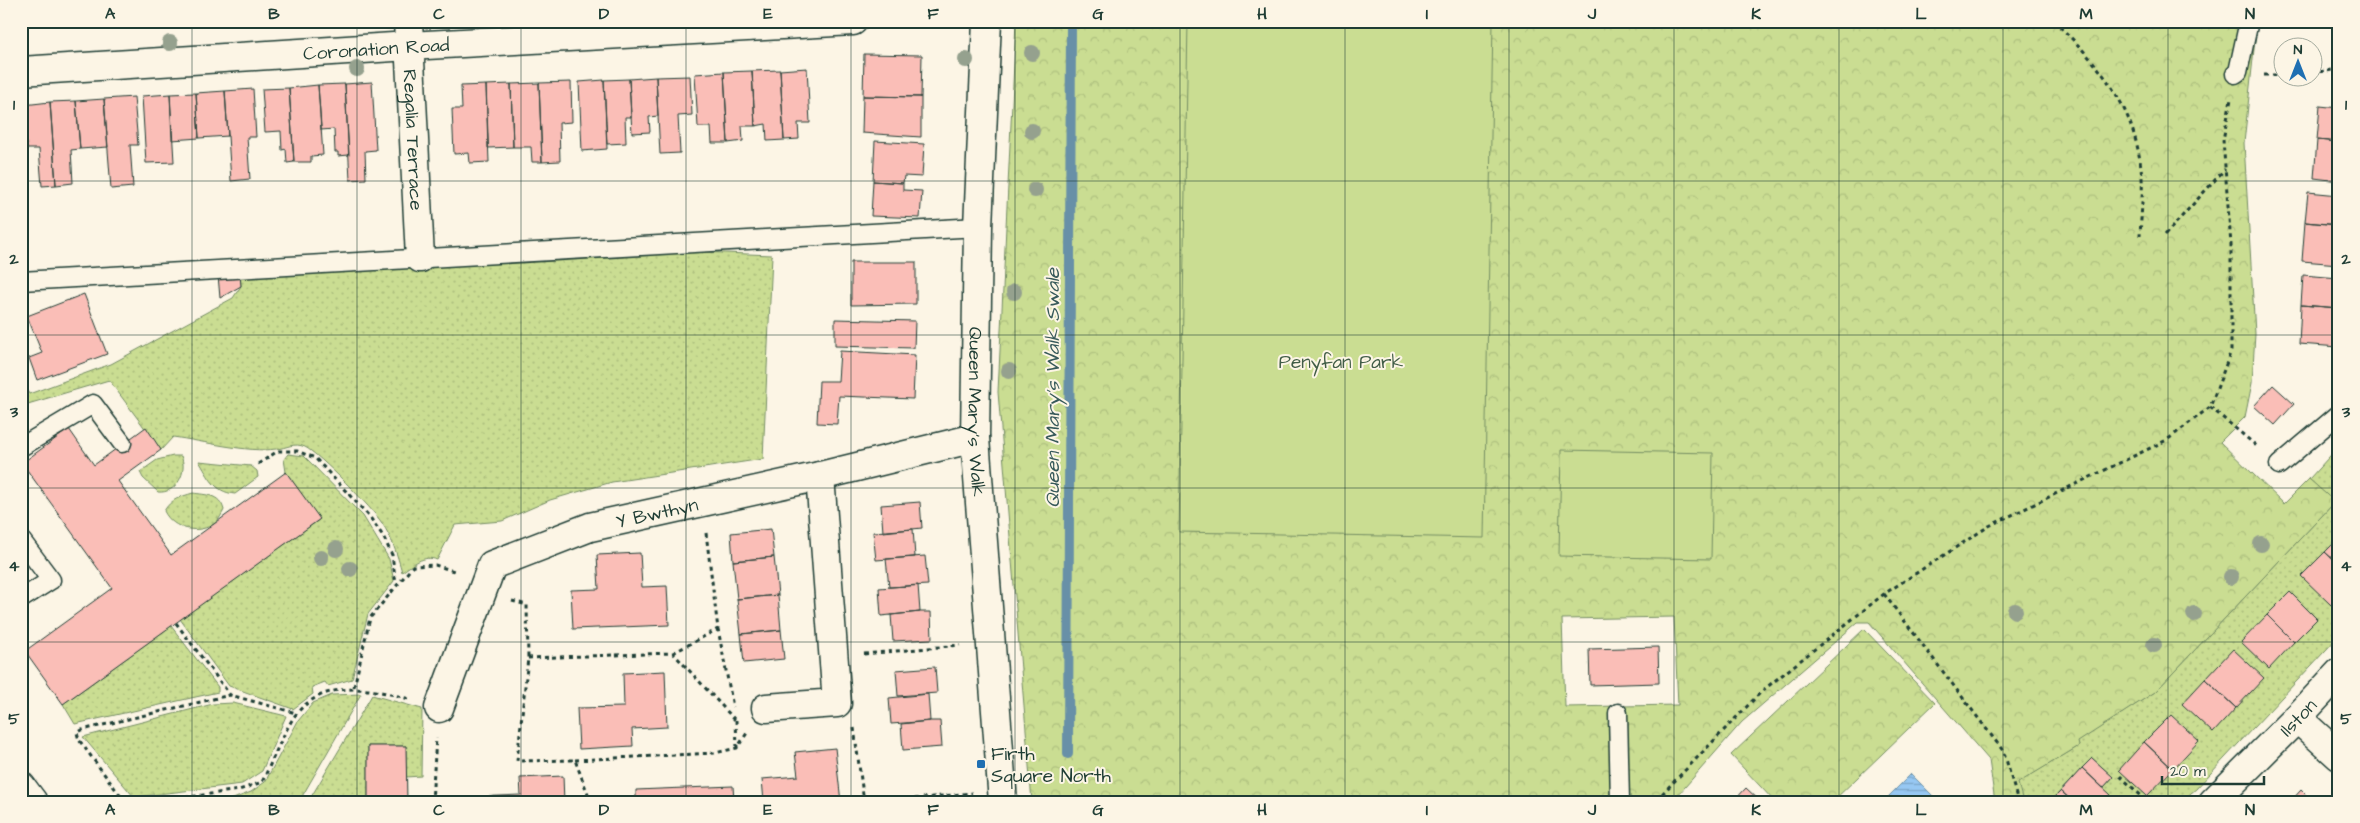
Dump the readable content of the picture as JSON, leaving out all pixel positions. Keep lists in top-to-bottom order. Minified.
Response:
{"streets":{"street":["Coronation Road","Regalia Terrace","Queen Mary's Walk","Y Bwthyn","Ilston"]},"crossings":[["Coronation Road","Regalia Terrace"],["Queen Mary's Walk","Y Bwthyn"]],"water":["Queen Mary's Walk Swale"],"parks":["Penyfan Park"],"places":{"transit":["Firth Square North"]},"scale_bar":"20 m","north":"top","grid":{"columns":["A","B","C","D","E","F","G","H","I","J","K","L","M","N"],"rows":["1","2","3","4","5"]}}
